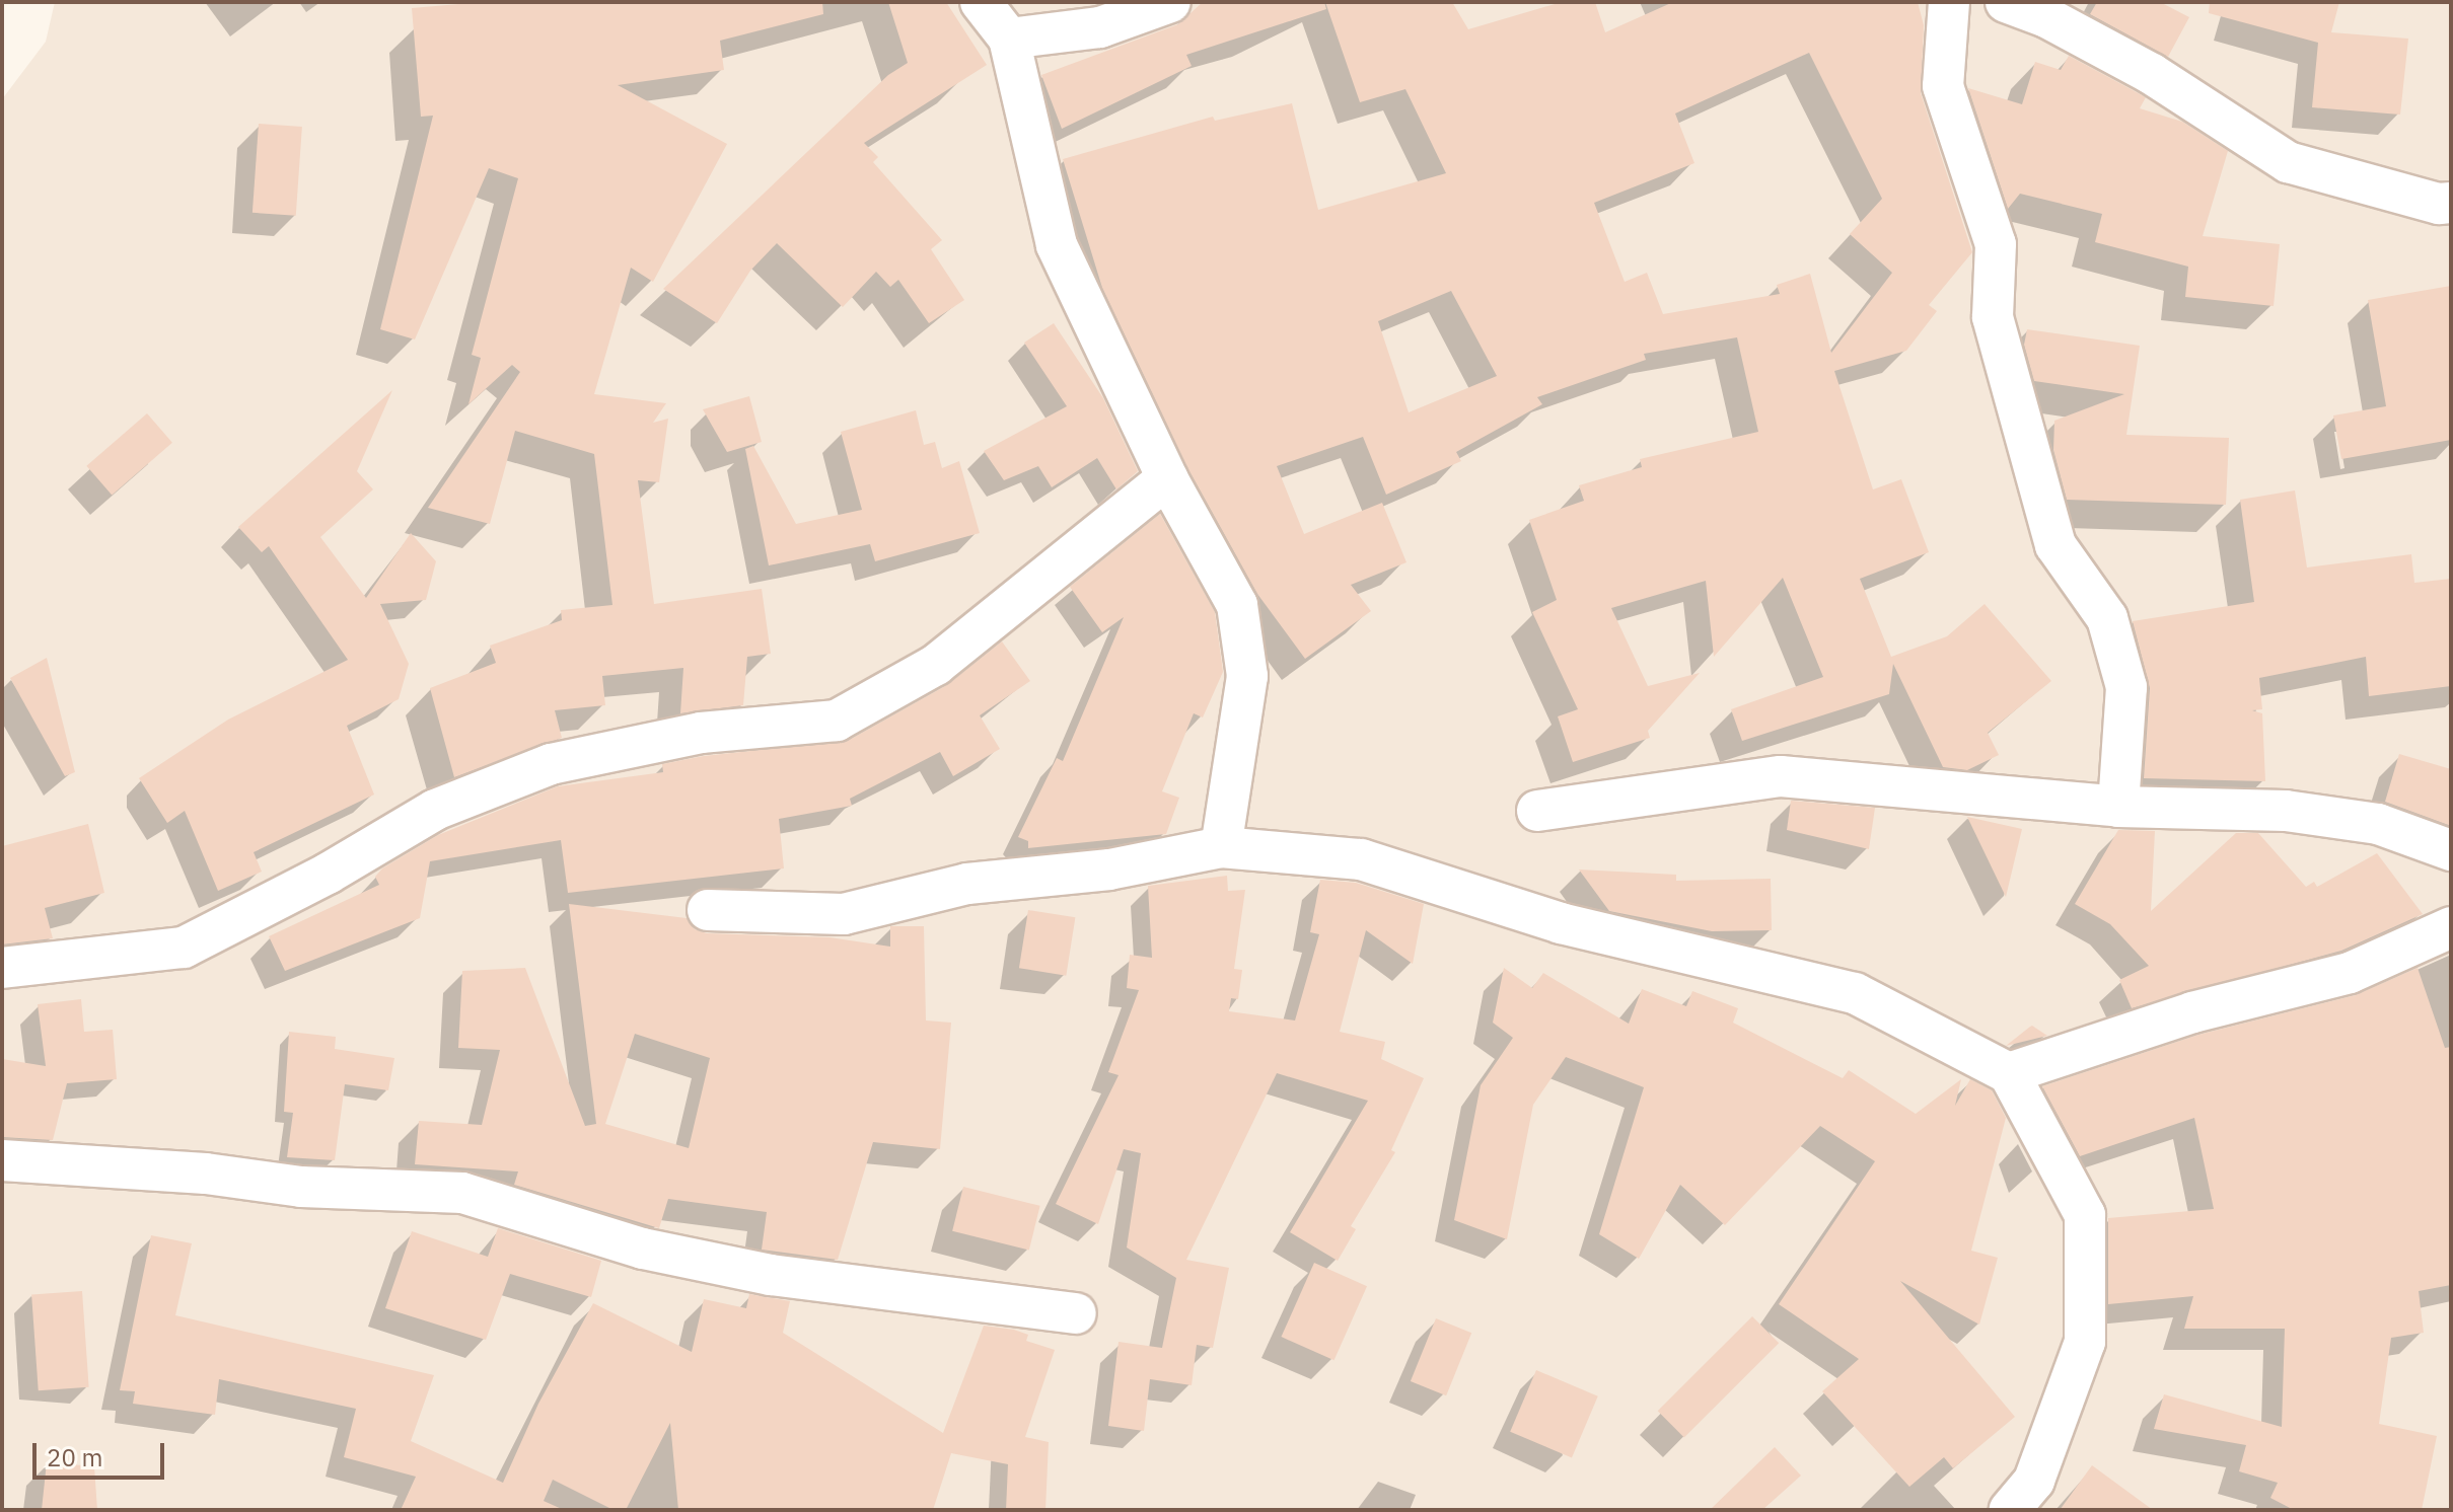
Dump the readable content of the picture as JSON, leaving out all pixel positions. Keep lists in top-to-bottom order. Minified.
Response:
{"scale_bar":"20 m"}
